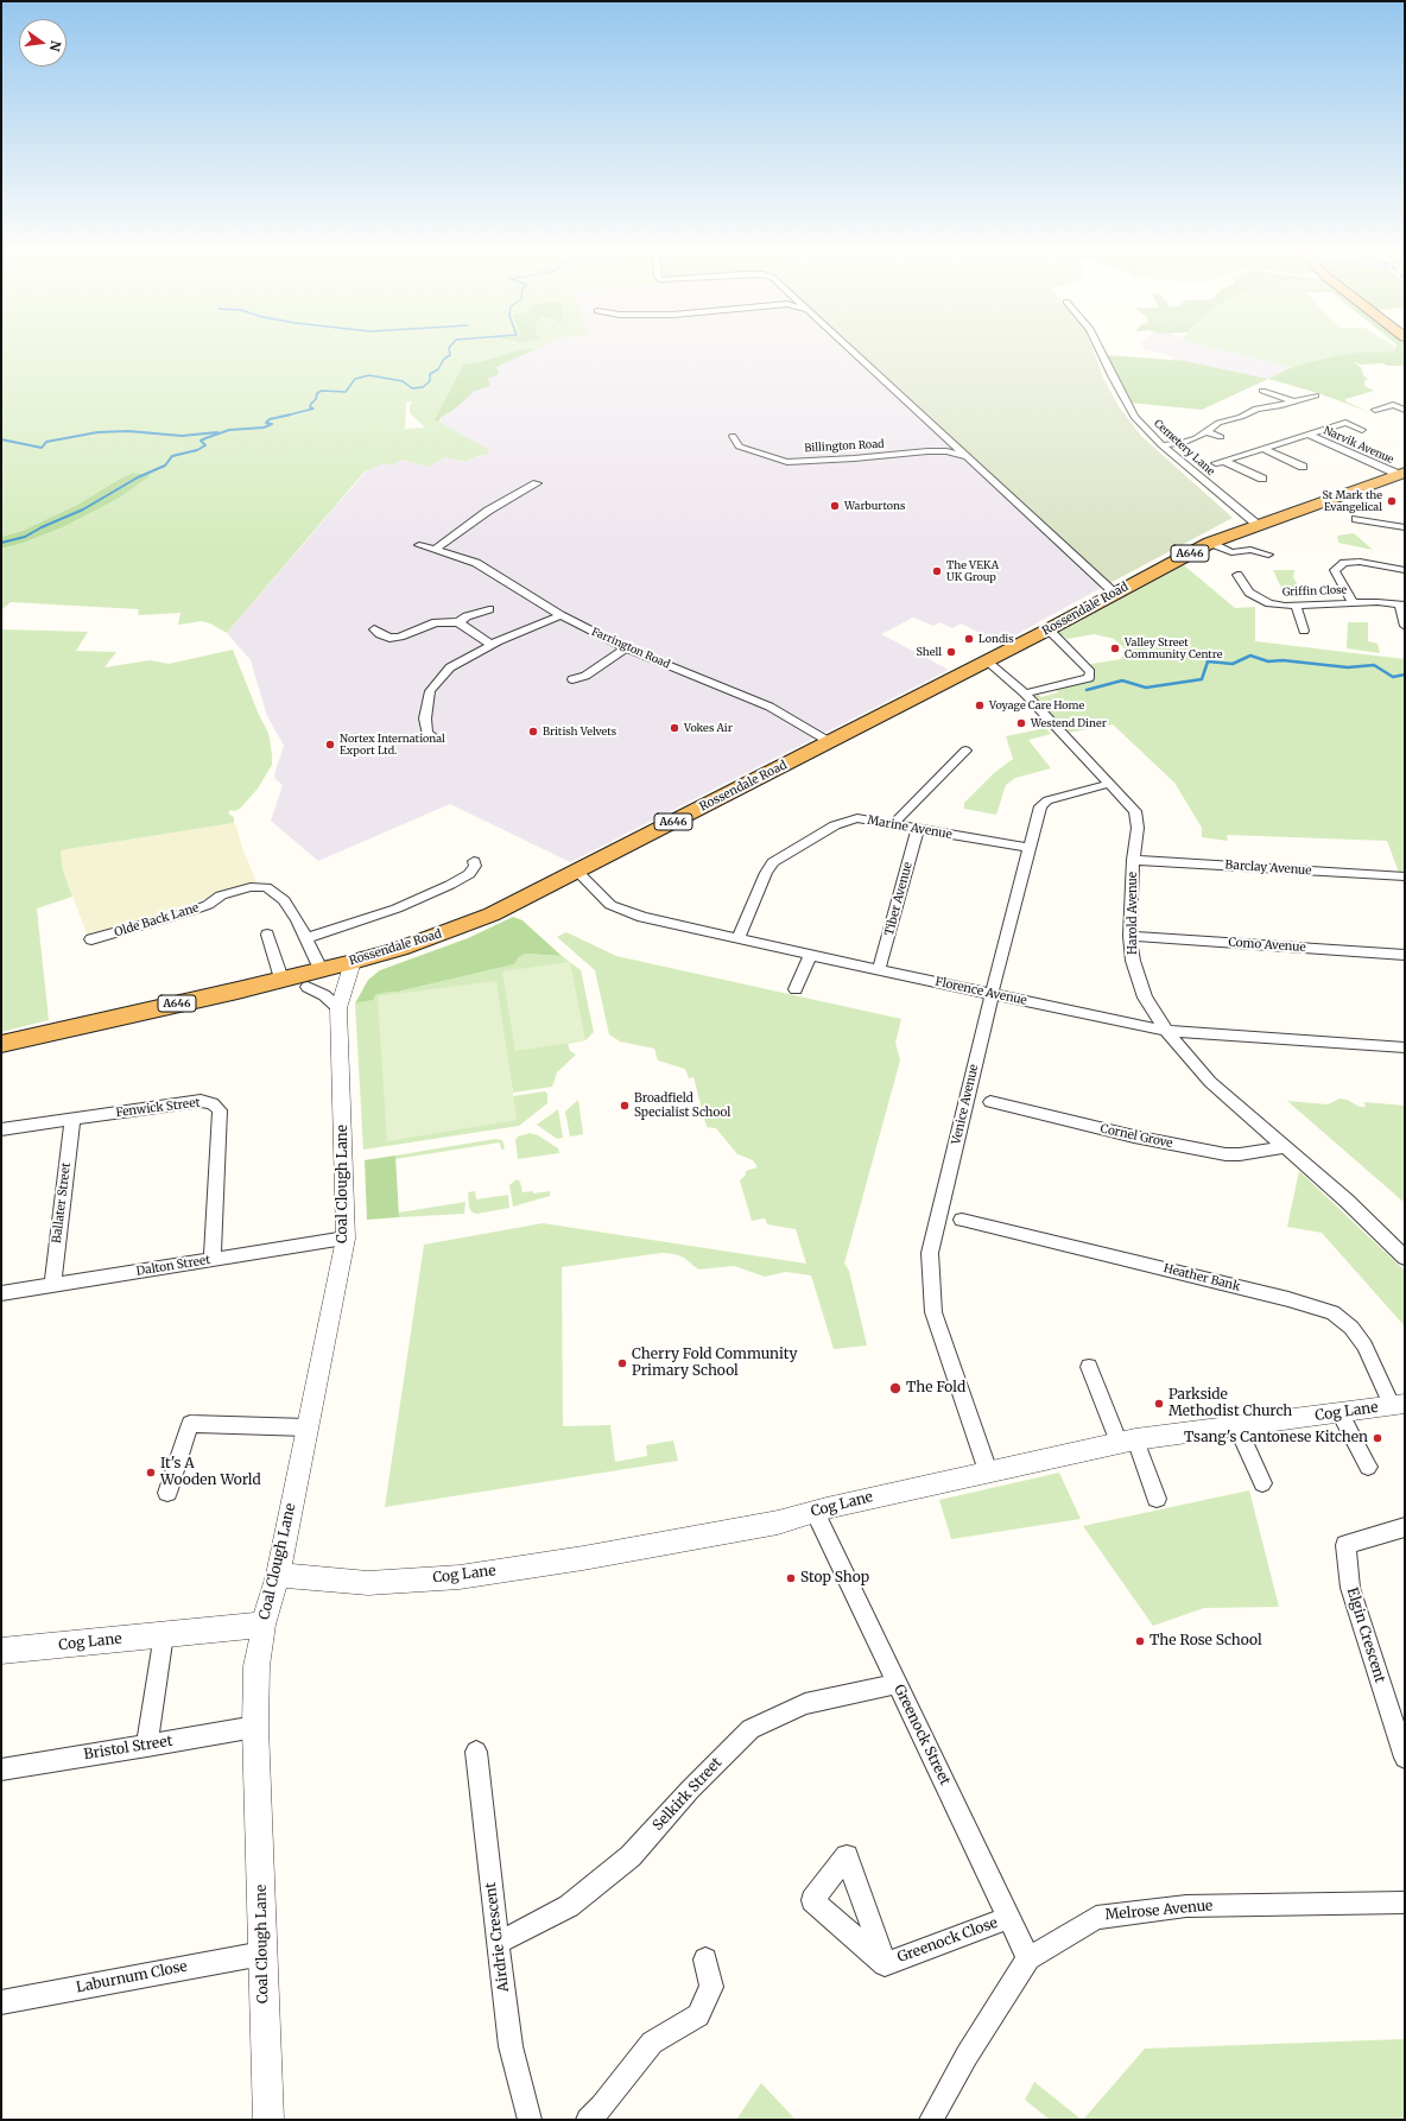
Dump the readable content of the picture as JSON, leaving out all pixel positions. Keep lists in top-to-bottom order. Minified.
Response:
{"streets":{"highway":["A646","Rossendale Road"],"street":["Narvik Avenue","Billington Road","Cemetery Lane","Griffin Close","Farrington Road","Marine Avenue","Barclay Avenue","Tiber Avenue","Harold Avenue","Olde Back Lane","Como Avenue","Florence Avenue","Venice Avenue","Fenwick Street","Cornel Grove","Coal Clough Lane","Ballater Street","Dalton Street","Heather Bank","Cog Lane","Elgin Crescent","Greenock Street","Bristol Street","Selkirk Street","Melrose Avenue","Airdrie Crescent","Greenock Close","Laburnum Close"]},"crossings":[["Narvik Avenue","Rossendale Road"],["Cemetery Lane","Rossendale Road"],["Rossendale Road","Farrington Road"],["Rossendale Road","Harold Avenue"],["Rossendale Road","Olde Back Lane"],["Rossendale Road","Florence Avenue"],["Rossendale Road","Coal Clough Lane"],["Marine Avenue","Tiber Avenue"],["Marine Avenue","Florence Avenue"],["Marine Avenue","Venice Avenue"],["Barclay Avenue","Harold Avenue"],["Tiber Avenue","Florence Avenue"],["Harold Avenue","Como Avenue"],["Harold Avenue","Florence Avenue"],["Harold Avenue","Venice Avenue"],["Harold Avenue","Cornel Grove"],["Florence Avenue","Venice Avenue"],["Venice Avenue","Cog Lane"],["Fenwick Street","Ballater Street"],["Fenwick Street","Dalton Street"],["Coal Clough Lane","Dalton Street"],["Coal Clough Lane","Cog Lane"],["Coal Clough Lane","Bristol Street"],["Coal Clough Lane","Laburnum Close"],["Ballater Street","Dalton Street"],["Heather Bank","Cog Lane"],["Cog Lane","Greenock Street"],["Greenock Street","Selkirk Street"],["Greenock Street","Melrose Avenue"],["Greenock Street","Greenock Close"],["Selkirk Street","Airdrie Crescent"]],"places":["St Mark the Evangelical","Warburtons","The VEKA UK Group","Londis","Valley Street Community Centre","Shell","Voyage Care Home","Westend Diner","Vokes Air","British Velvets","Nortex International Export Ltd.","Broadfield Specialist School","Cherry Fold Community Primary School","The Fold","Parkside Methodist Church","Tsang's Cantonese Kitchen","It's A Wooden World","Stop Shop","The Rose School"],"north":"right"}
